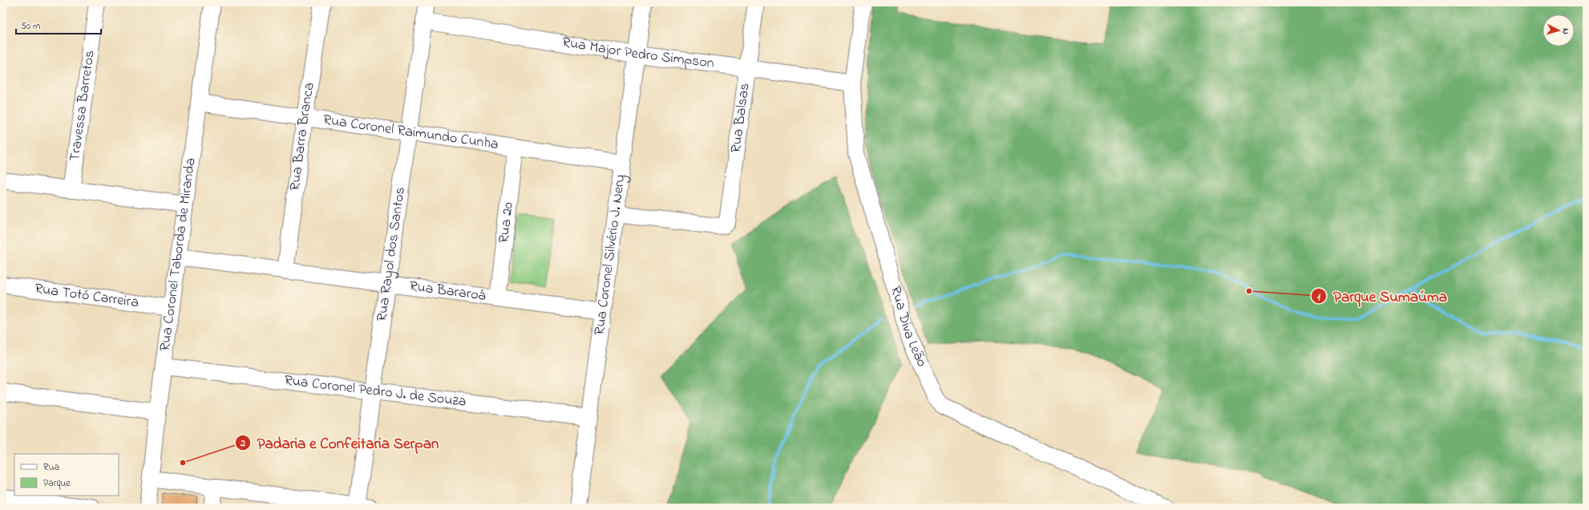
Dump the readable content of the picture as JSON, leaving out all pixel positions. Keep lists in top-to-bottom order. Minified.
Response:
{"streets":{"street":["Rua Major Pedro Simpson","Travessa Barretos","Rua Balsas","Rua Coronel Raimundo Cunha","Rua Barra Branca","Rua 20","Rua Rayol dos Santos","Rua Coronel Taborda de Miranda","Rua Coronel Silvério J. Nery","Rua Bararoá","Rua Totó Carreira","Rua Diva Leão","Rua Coronel Pedro J. de Souza"]},"crossings":[["Rua Major Pedro Simpson","Rua Balsas"],["Rua Major Pedro Simpson","Rua Rayol dos Santos"],["Rua Major Pedro Simpson","Rua Coronel Silvério J. Nery"],["Rua Major Pedro Simpson","Rua Diva Leão"],["Rua Balsas","Rua Coronel Silvério J. Nery"],["Rua Coronel Raimundo Cunha","Rua Barra Branca"],["Rua Coronel Raimundo Cunha","Rua 20"],["Rua Coronel Raimundo Cunha","Rua Rayol dos Santos"],["Rua Coronel Raimundo Cunha","Rua Coronel Taborda de Miranda"],["Rua Coronel Raimundo Cunha","Rua Coronel Silvério J. Nery"],["Rua Barra Branca","Rua Bararoá"],["Rua 20","Rua Bararoá"],["Rua Rayol dos Santos","Rua Bararoá"],["Rua Rayol dos Santos","Rua Coronel Pedro J. de Souza"],["Rua Coronel Taborda de Miranda","Rua Bararoá"],["Rua Coronel Taborda de Miranda","Rua Totó Carreira"],["Rua Coronel Taborda de Miranda","Rua Coronel Pedro J. de Souza"],["Rua Coronel Silvério J. Nery","Rua Bararoá"],["Rua Coronel Silvério J. Nery","Rua Coronel Pedro J. de Souza"]],"places":["Parque Sumaúma","Padaria e Confeitaria Serpan"],"legend":["Rua","Parque"],"scale_bar":"50 m","north":"right"}
